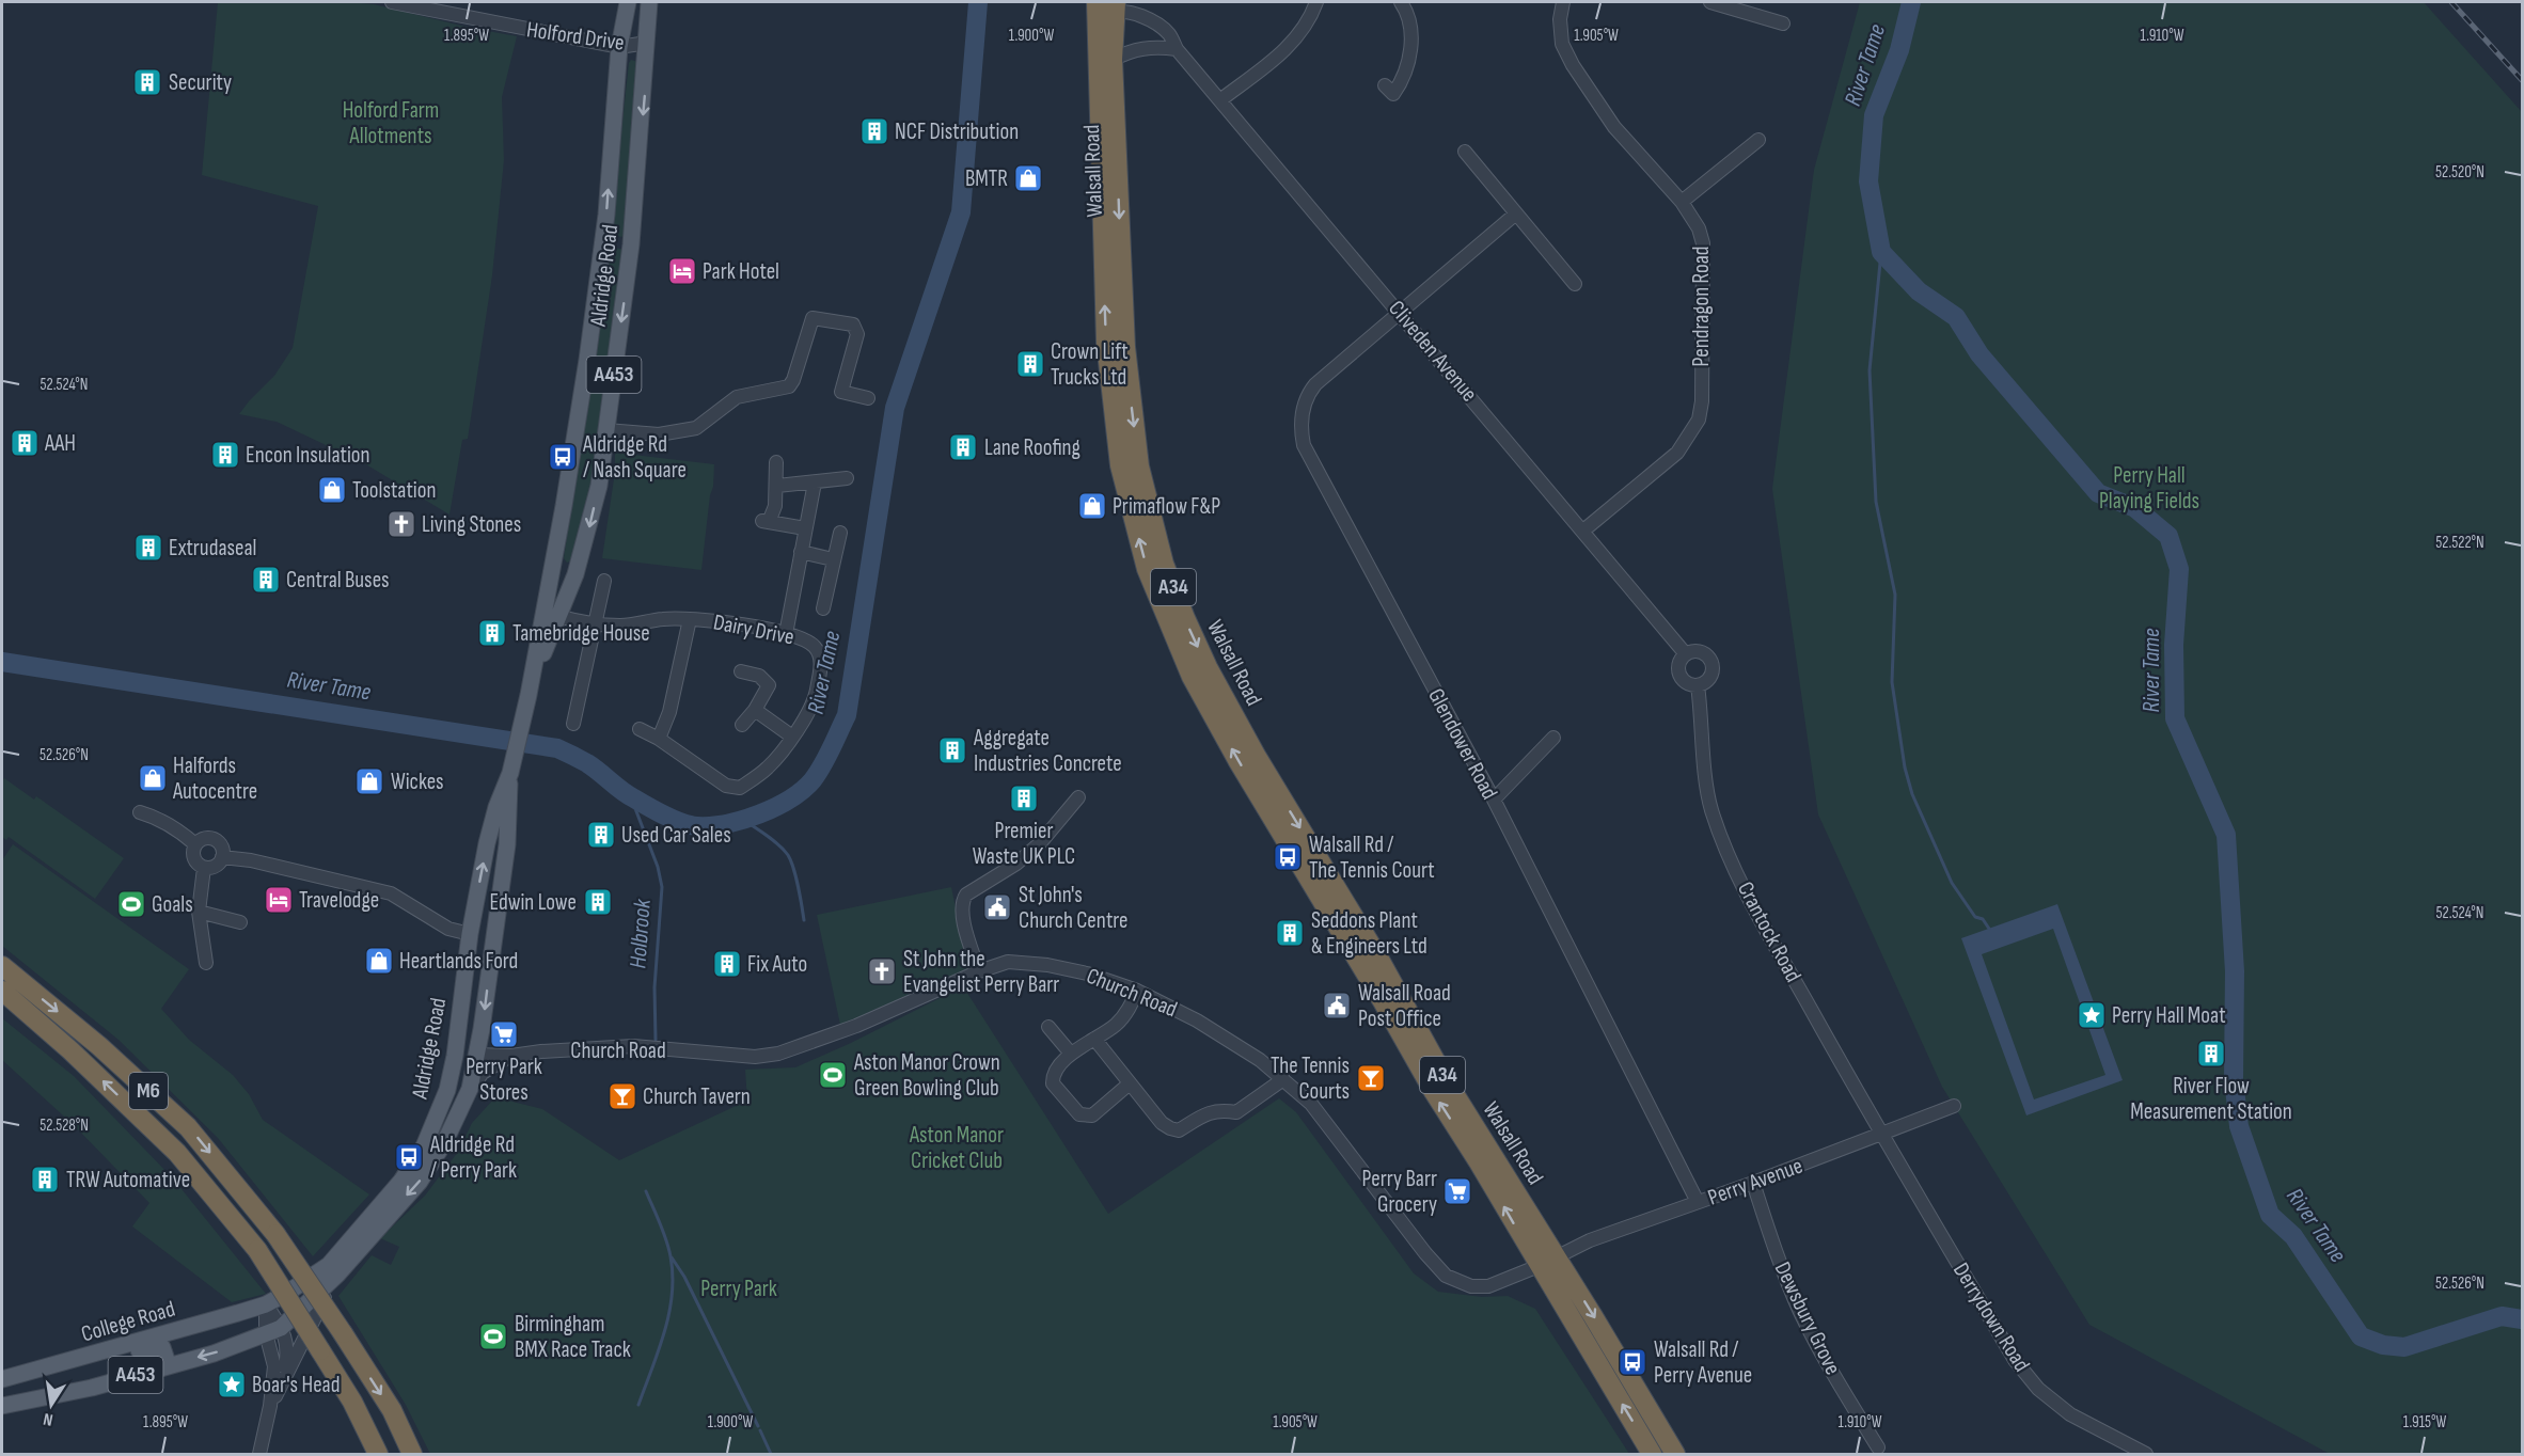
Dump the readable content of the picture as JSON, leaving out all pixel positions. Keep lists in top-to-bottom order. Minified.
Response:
{"streets":{"highway":["Walsall Road","A34","M6"],"main road":["Aldridge Road","A453","College Road"],"street":["Holford Drive","Pendragon Road","Cliveden Avenue","Dairy Drive","Glendower Road","Crantock Road","Church Road","Perry Avenue","Derrydown Road","Dewsbury Grove"]},"crossings":[["Holford Drive","Aldridge Road"],["Walsall Road","Cliveden Avenue"],["Walsall Road","Church Road"],["Walsall Road","Perry Avenue"],["Aldridge Road","A453"],["Aldridge Road","Dairy Drive"],["Aldridge Road","Church Road"],["Aldridge Road","College Road"],["Pendragon Road","Cliveden Avenue"],["Cliveden Avenue","Glendower Road"],["Cliveden Avenue","Crantock Road"],["Glendower Road","Perry Avenue"],["Crantock Road","Perry Avenue"],["Crantock Road","Derrydown Road"],["Perry Avenue","Derrydown Road"],["Perry Avenue","Dewsbury Grove"]],"water":["River Tame","Holbrook"],"parks":["Holford Farm Allotments","Perry Hall Playing Fields","Aston Manor Cricket Club","Perry Park"],"places":{"building":["Security","NCF Distribution","Crown Lift Trucks Ltd","AAH","Lane Roofing","Encon Insulation","Extrudaseal","Central Buses","Tamebridge House","Aggregate Industries Concrete","Premier Waste UK PLC","Used Car Sales","Edwin Lowe","Seddons Plant & Engineers Ltd","Fix Auto","River Flow Measurement Station","TRW Automative"],"shop":["BMTR","Toolstation","Primaflow F&P","Halfords Autocentre","Wickes","Heartlands Ford"],"hotel":["Park Hotel","Travelodge"],"bus stop":["Aldridge Rd / Nash Square","Walsall Rd / The Tennis Court","Aldridge Rd / Perry Park","Walsall Rd / Perry Avenue"],"church":["Living Stones","St John the Evangelist Perry Barr"],"sports":["Goals","Aston Manor Crown Green Bowling Club","Birmingham BMX Race Track"],"public building":["St John's Church Centre","Walsall Road Post Office"],"place":["Perry Hall Moat","Boar's Head"],"supermarket":["Perry Park Stores","Perry Barr Grocery"],"bar":["The Tennis Courts","Church Tavern"]},"north":"bottom","coordinates":["1.895°W","1.900°W","1.905°W","1.910°W","52.520°N","52.524°N","52.522°N","52.526°N","52.528°N","1.915°W"]}
